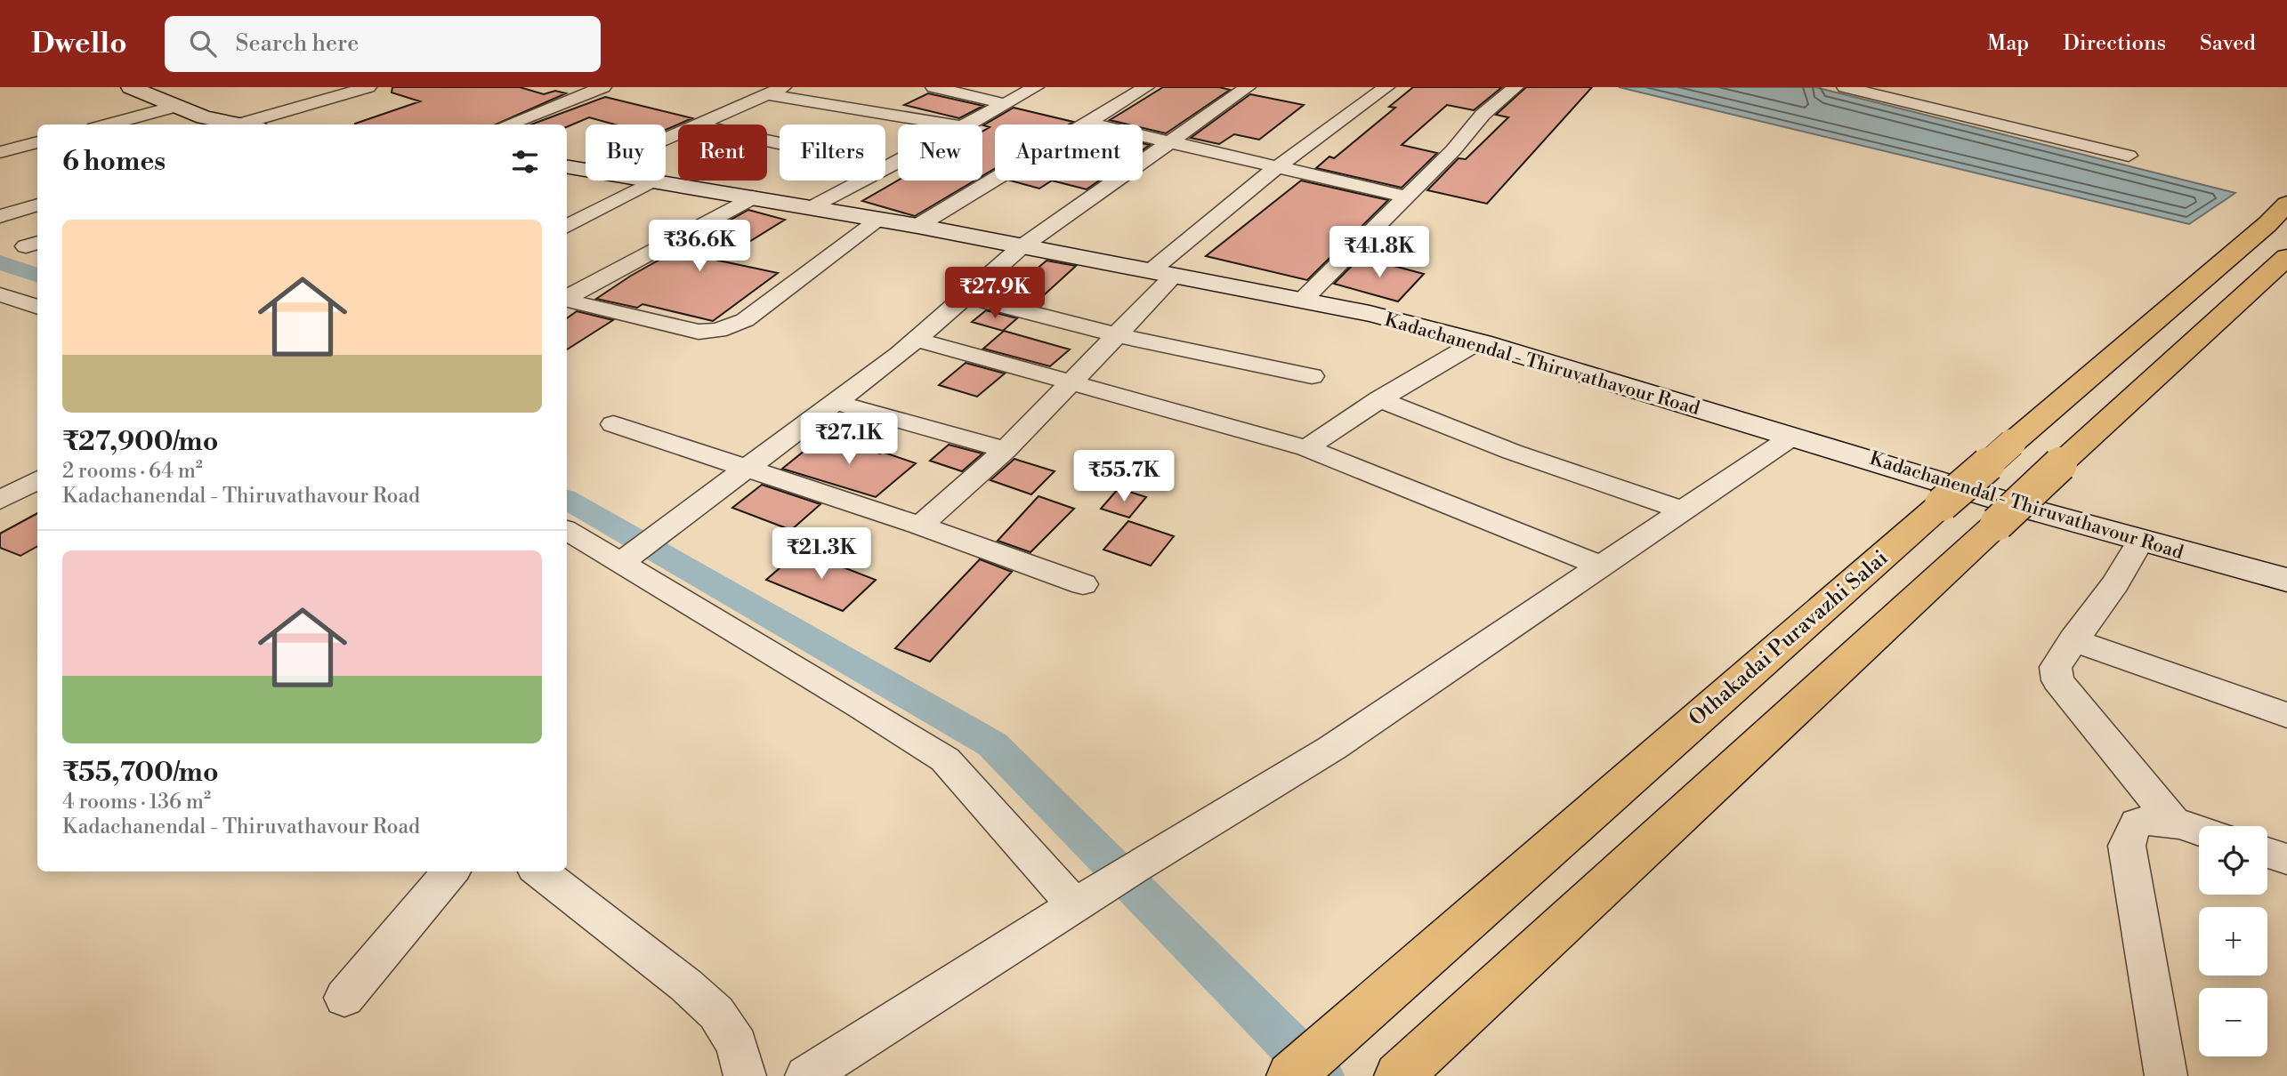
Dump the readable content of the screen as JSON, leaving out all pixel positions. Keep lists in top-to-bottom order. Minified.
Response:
{"streets":{"highway":["Othakadai Puravazhi Salai"],"main road":["Kadachanendal - Thiruvathavour Road"]},"page":{"header":"Dwello","search":"Search here","nav":["Map","Directions","Saved"],"chip":["Buy","Rent","Filters","New","Apartment"],"heading":"6 homes","list":[{"name":"₹27,900/mo","note":"2 rooms · 64 m² · Kadachanendal - Thiruvathavour Road"},{"name":"₹55,700/mo","note":"4 rooms · 136 m² · Kadachanendal - Thiruvathavour Road"}],"price":["₹36.6K","₹41.8K","₹27.9K","₹27.1K","₹55.7K","₹21.3K"],"map_buttons":["+","−"]}}
